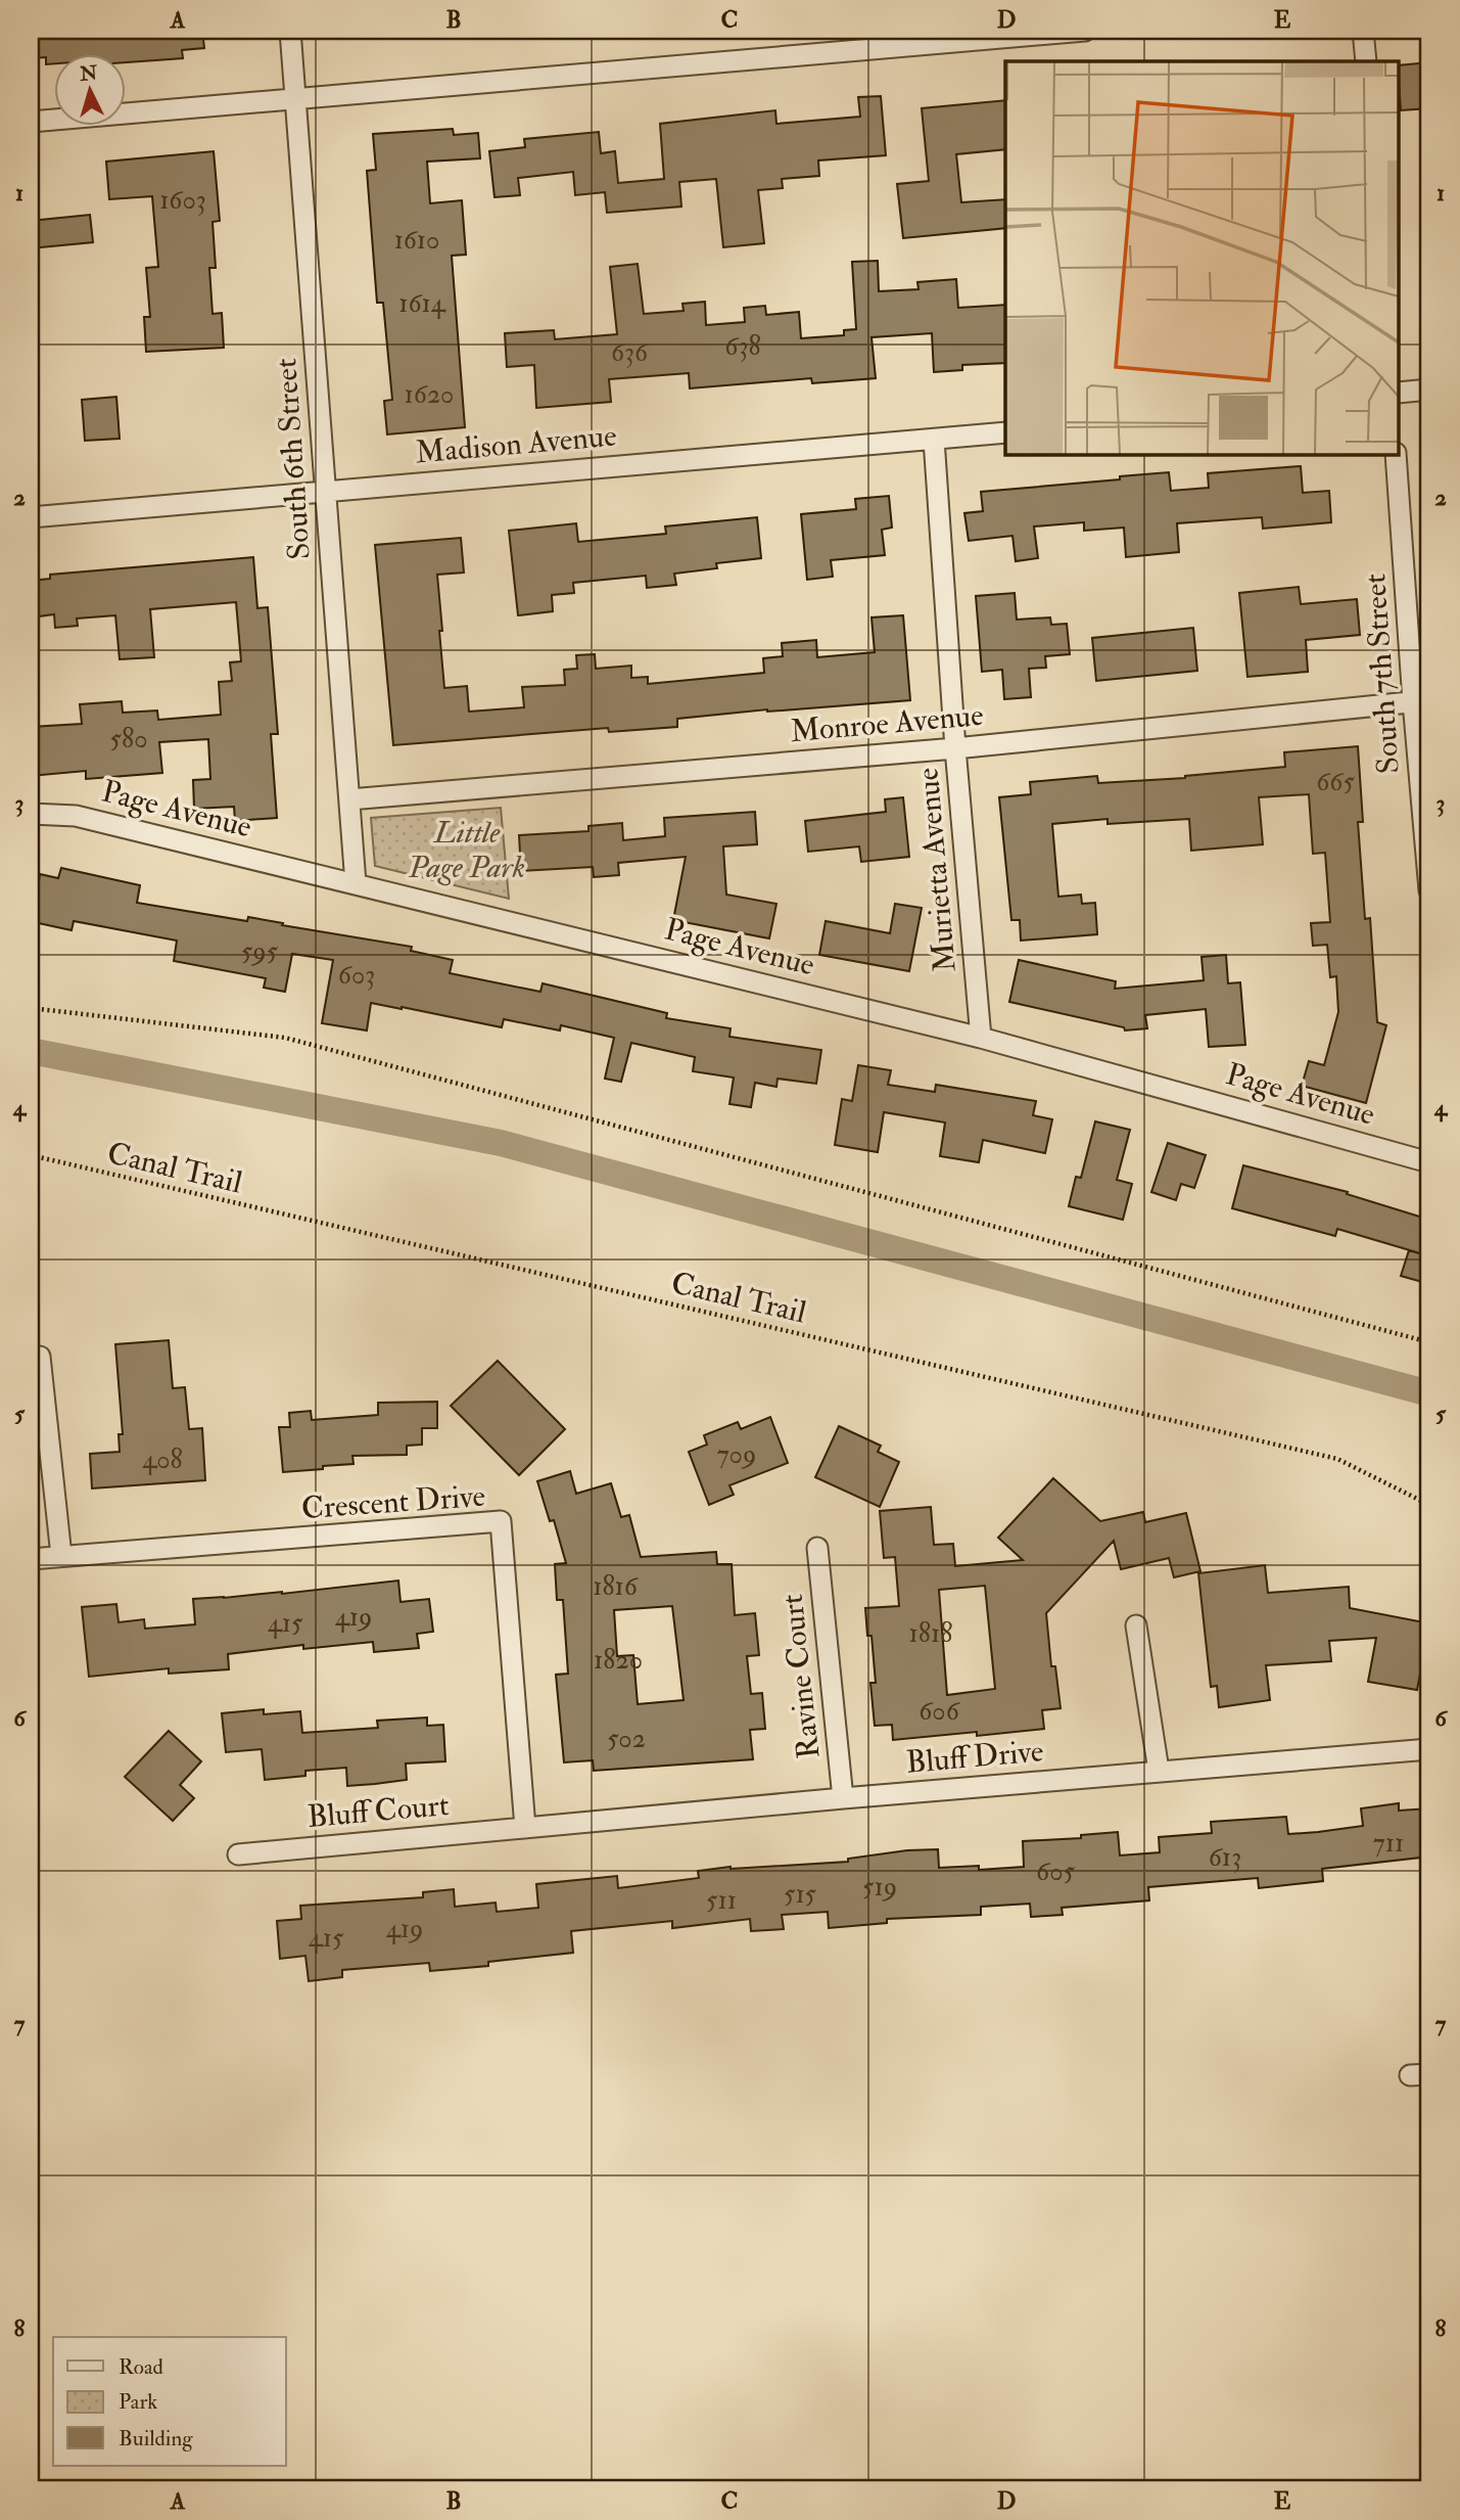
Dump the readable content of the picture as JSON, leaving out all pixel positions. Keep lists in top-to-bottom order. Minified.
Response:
{"streets":{"street":["Madison Avenue","South 6th Street","South 7th Street","Monroe Avenue","Page Avenue","Murietta Avenue","Crescent Drive","Ravine Court","Bluff Drive","Bluff Court"],"path":["Canal Trail"]},"crossings":[["Madison Avenue","South 6th Street"],["Madison Avenue","Murietta Avenue"],["South 6th Street","Monroe Avenue"],["South 6th Street","Page Avenue"],["South 7th Street","Monroe Avenue"],["Monroe Avenue","Murietta Avenue"],["Page Avenue","Murietta Avenue"],["Crescent Drive","Bluff Drive"],["Crescent Drive","Bluff Court"],["Ravine Court","Bluff Drive"],["Bluff Drive","Bluff Court"]],"parks":["Little Page Park"],"house_numbers":["1603","1610","1614","638","636","1620","580","665","595","603","709","408","1816","419","415","1818","1820","606","502","711","613","605","519","515","511","419","415"],"legend":["Road","Park","Building"],"north":"top","grid":{"columns":["A","B","C","D","E"],"rows":["1","2","3","4","5","6","7","8"]}}
